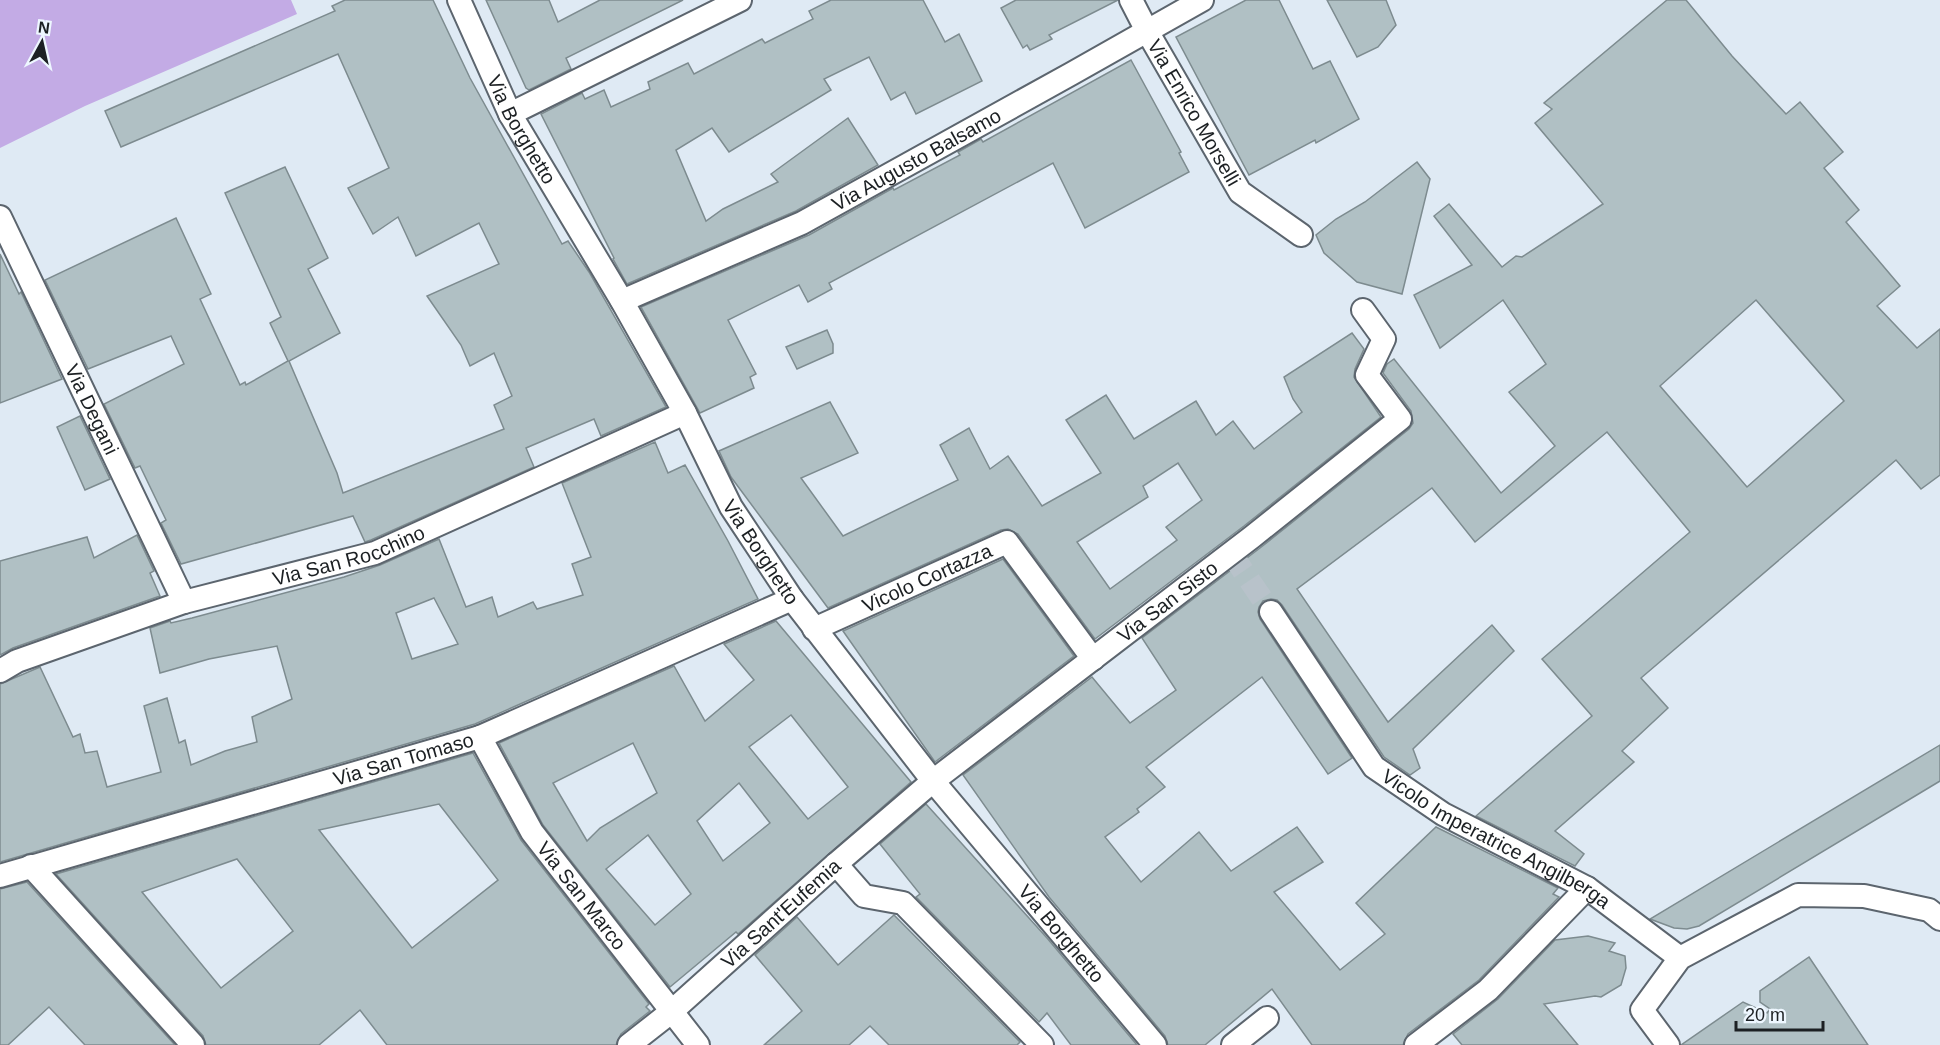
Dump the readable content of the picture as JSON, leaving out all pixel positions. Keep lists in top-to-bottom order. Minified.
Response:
{"streets":{"street":["Via Enrico Morselli","Via Borghetto","Via Augusto Balsamo","Via Degani","Via San Rocchino","Vicolo Cortazza","Via San Sisto","Via San Tomaso","Vicolo Imperatrice Angilberga","Via San Marco","Via Sant'Eufemia"]},"crossings":[["Via Enrico Morselli","Via Augusto Balsamo"],["Via Borghetto","Via Augusto Balsamo"],["Via Borghetto","Via San Rocchino"],["Via Borghetto","Vicolo Cortazza"],["Via Borghetto","Via San Sisto"],["Via Borghetto","Via San Tomaso"],["Via Borghetto","Via Sant'Eufemia"],["Via Degani","Via San Rocchino"],["Vicolo Cortazza","Via San Sisto"],["Via San Sisto","Via Sant'Eufemia"],["Via San Tomaso","Via San Marco"],["Via San Marco","Via Sant'Eufemia"]],"scale_bar":"20 m","north":"top"}
